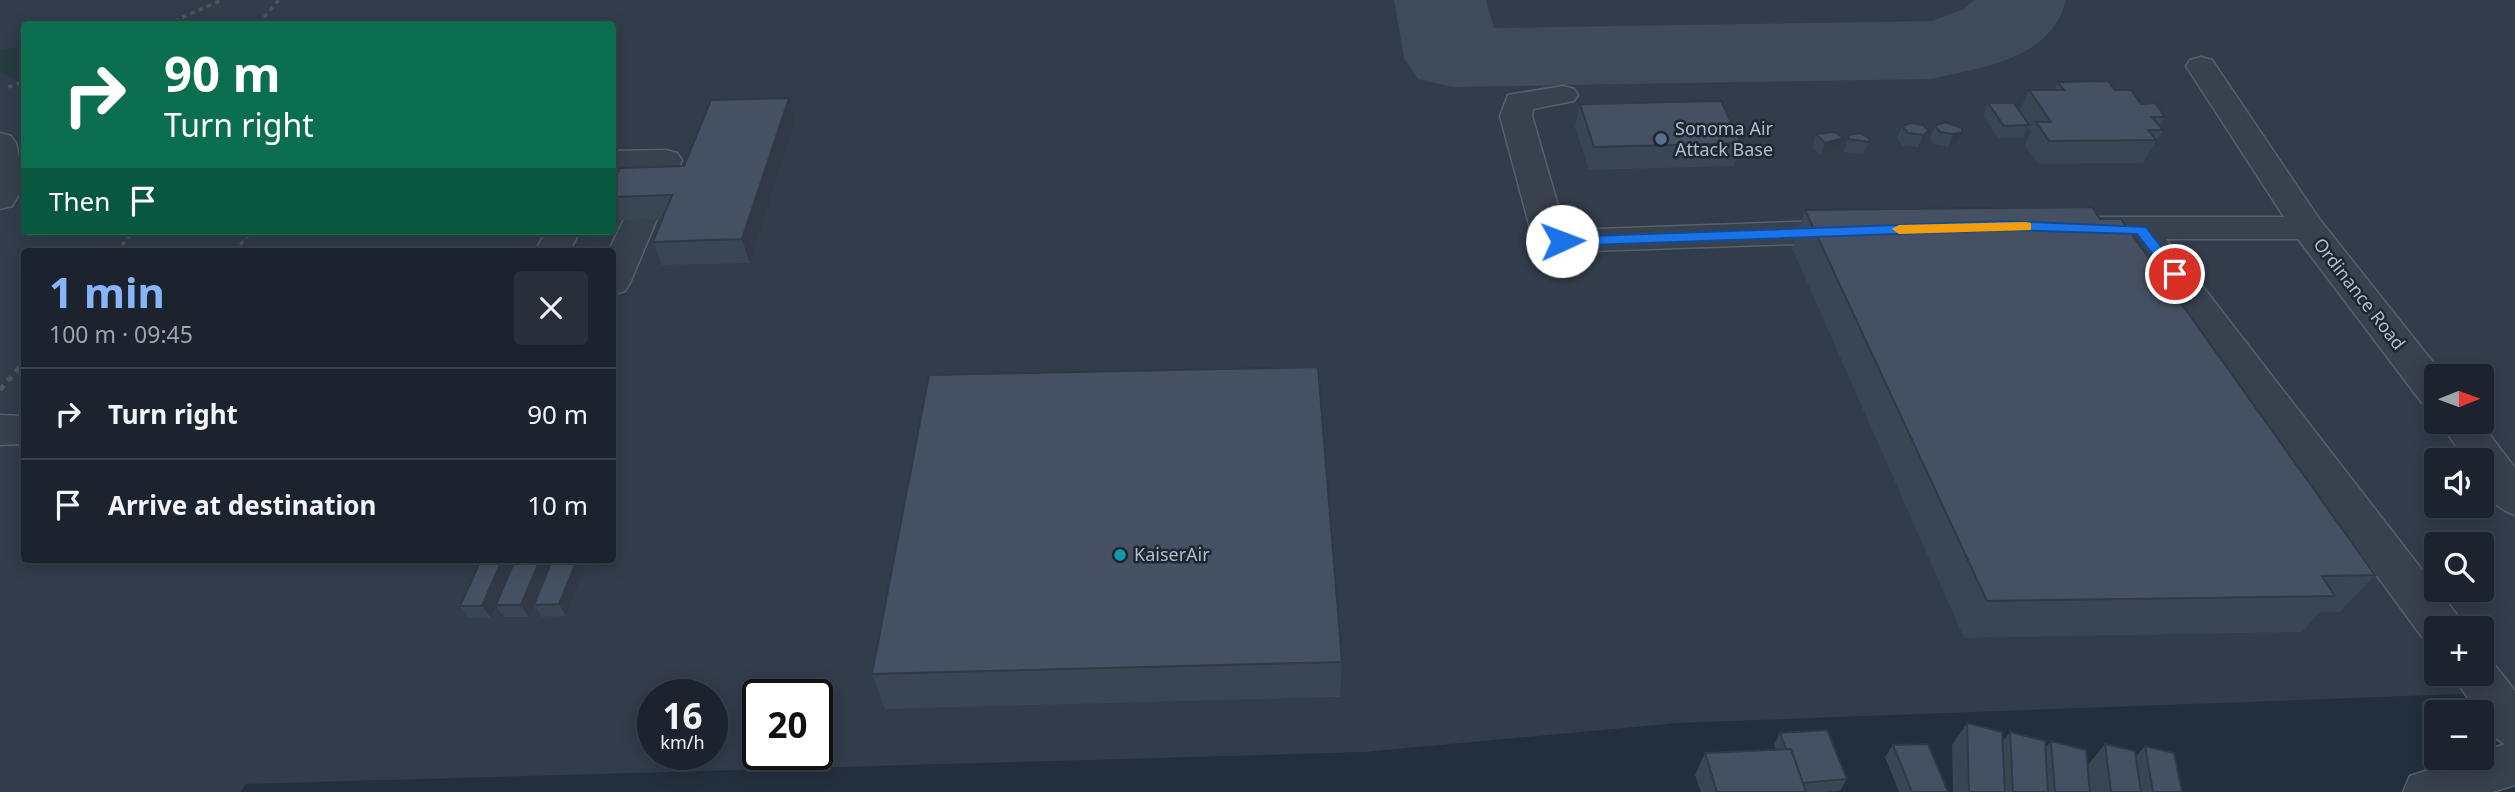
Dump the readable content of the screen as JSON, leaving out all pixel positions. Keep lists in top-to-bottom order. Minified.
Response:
{"streets":{"street":["Ordinance Road"]},"places":["Sonoma Air Attack Base","KaiserAir"],"north":"right","page":{"turn":["90 m","Turn right"],"then":"Then","heading":["1 min","100 m · 09:45"],"map_buttons":["+","−"],"list":[{"name":"Turn right","value":"90 m"},{"name":"Arrive at destination","value":"10 m"}],"speed":"16 km/h","limit":"20"}}
